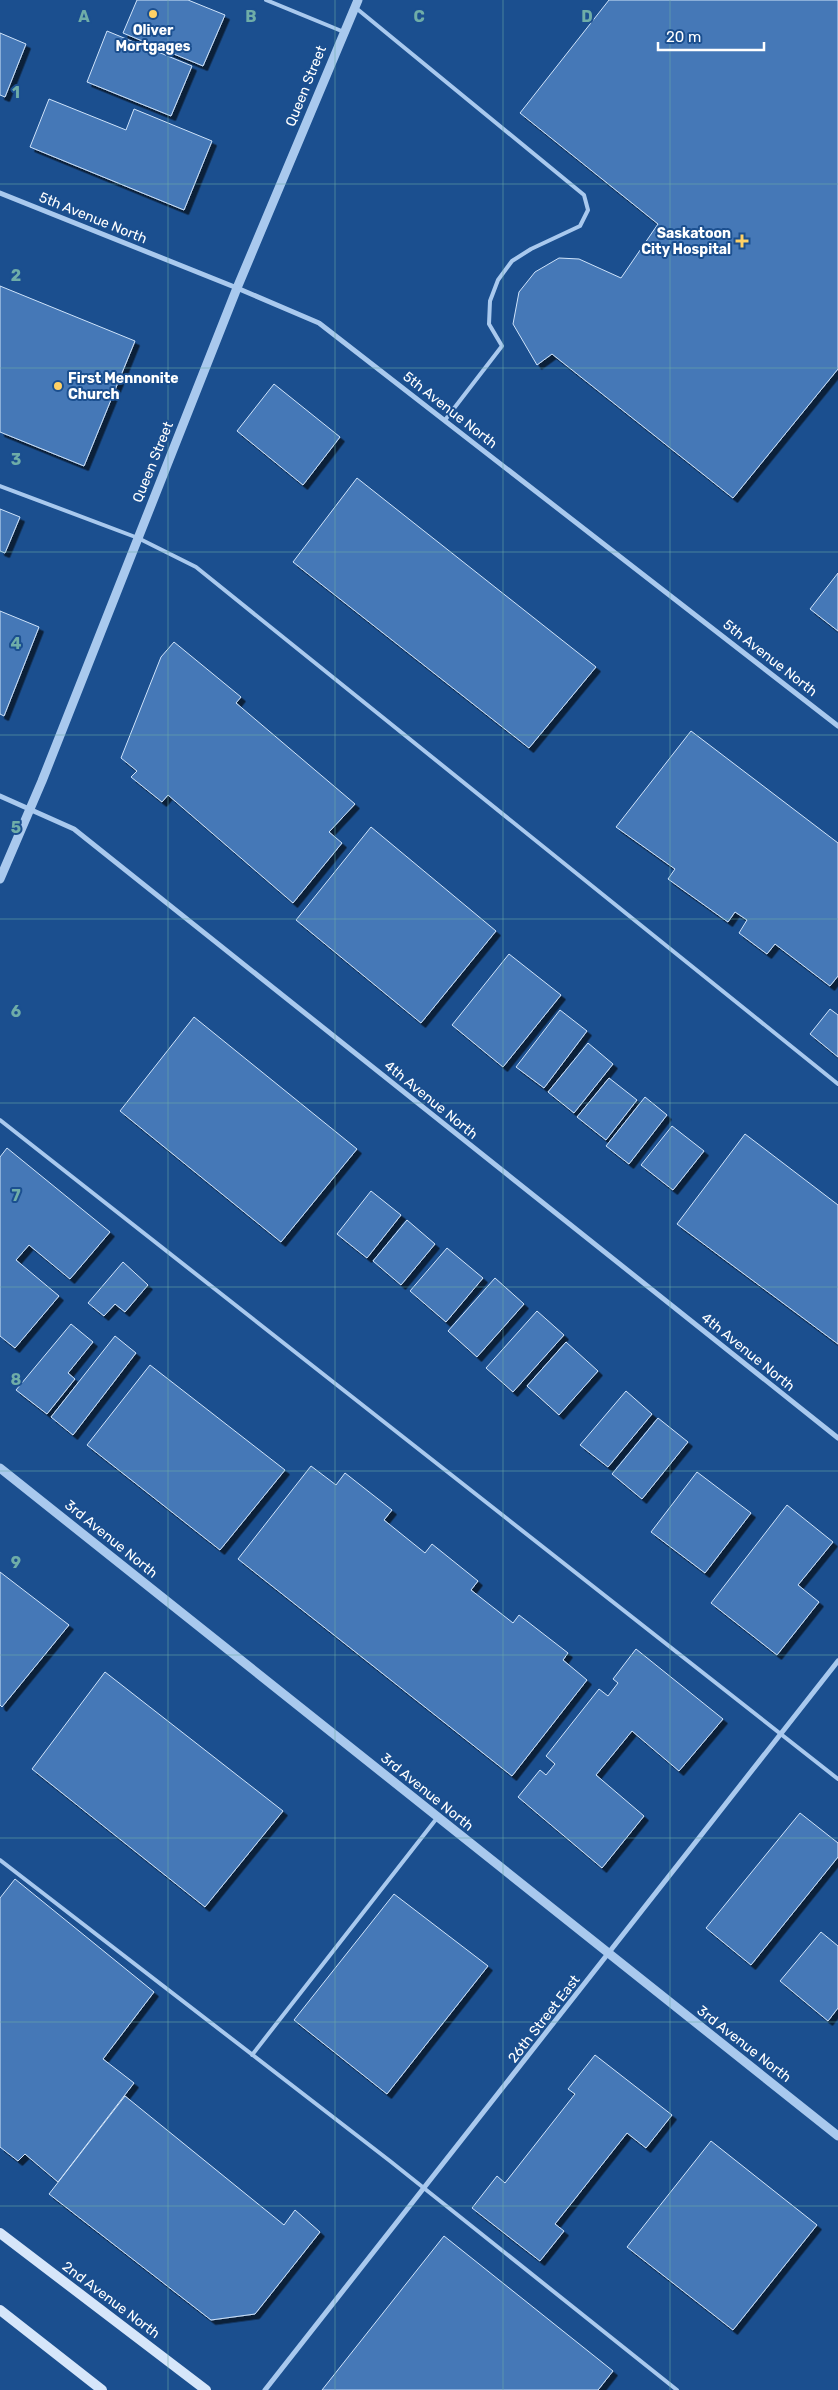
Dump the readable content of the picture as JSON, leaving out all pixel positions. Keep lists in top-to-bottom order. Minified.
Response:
{"streets":{"main road":["2nd Avenue North"],"street":["Queen Street","5th Avenue North","4th Avenue North","3rd Avenue North","26th Street East"]},"crossings":[["Queen Street","5th Avenue North"],["Queen Street","4th Avenue North"],["3rd Avenue North","26th Street East"]],"places":{"other":["Oliver Mortgages","First Mennonite Church"],"health":["Saskatoon City Hospital"]},"scale_bar":"20 m","grid":{"columns":["A","B","C","D"],"rows":["1","2","3","4","5","6","7","8","9"]}}
